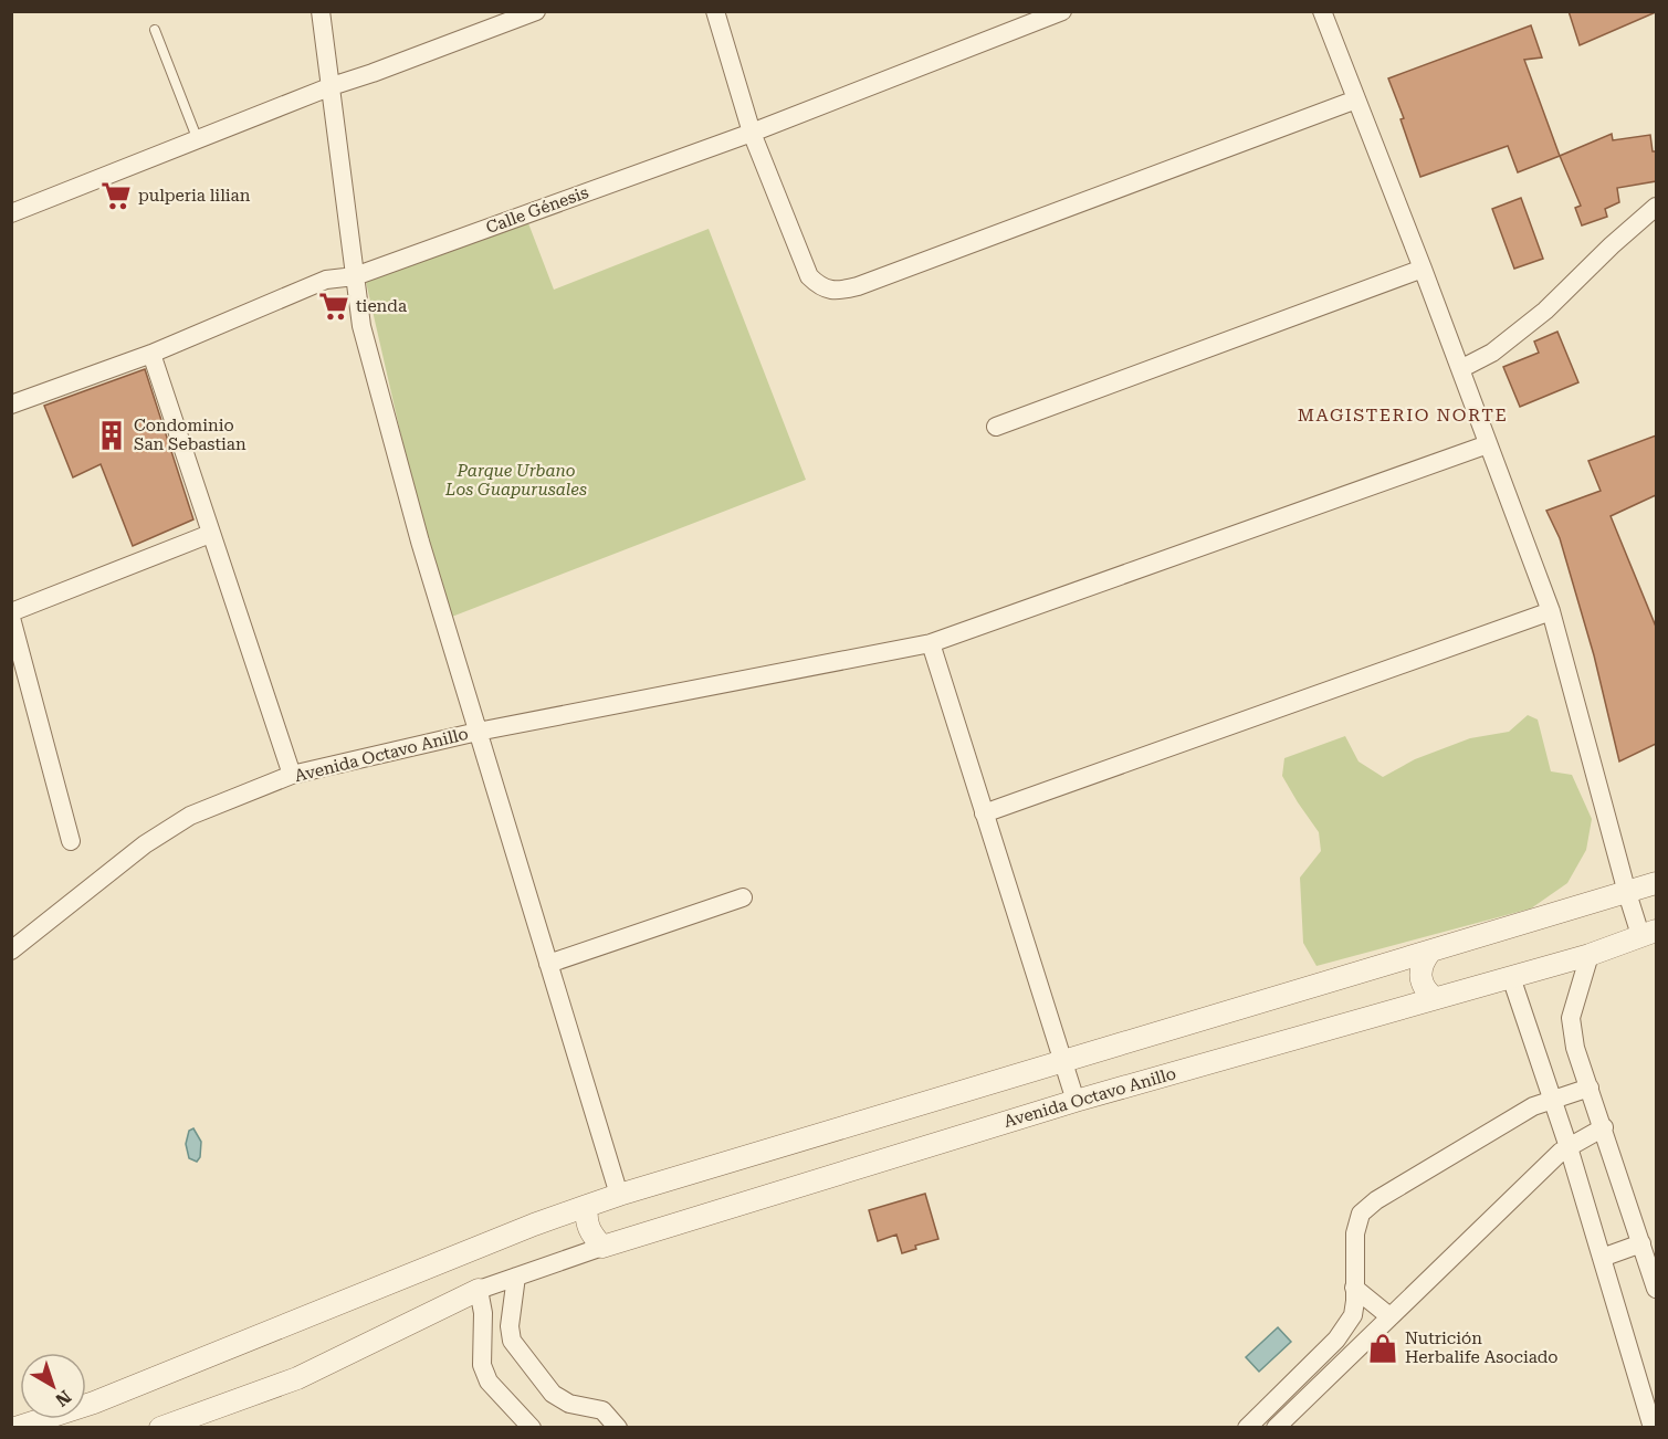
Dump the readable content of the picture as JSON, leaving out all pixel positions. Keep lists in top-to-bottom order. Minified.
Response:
{"streets":{"street":["Calle Génesis","Avenida Octavo Anillo"]},"districts":["MAGISTERIO NORTE"],"parks":["Parque Urbano Los Guapurusales"],"places":{"supermarket":["pulperia lilian","tienda"],"building":["Condominio San Sebastian"],"shop":["Nutrición Herbalife Asociado"]},"north":"bottom right"}
